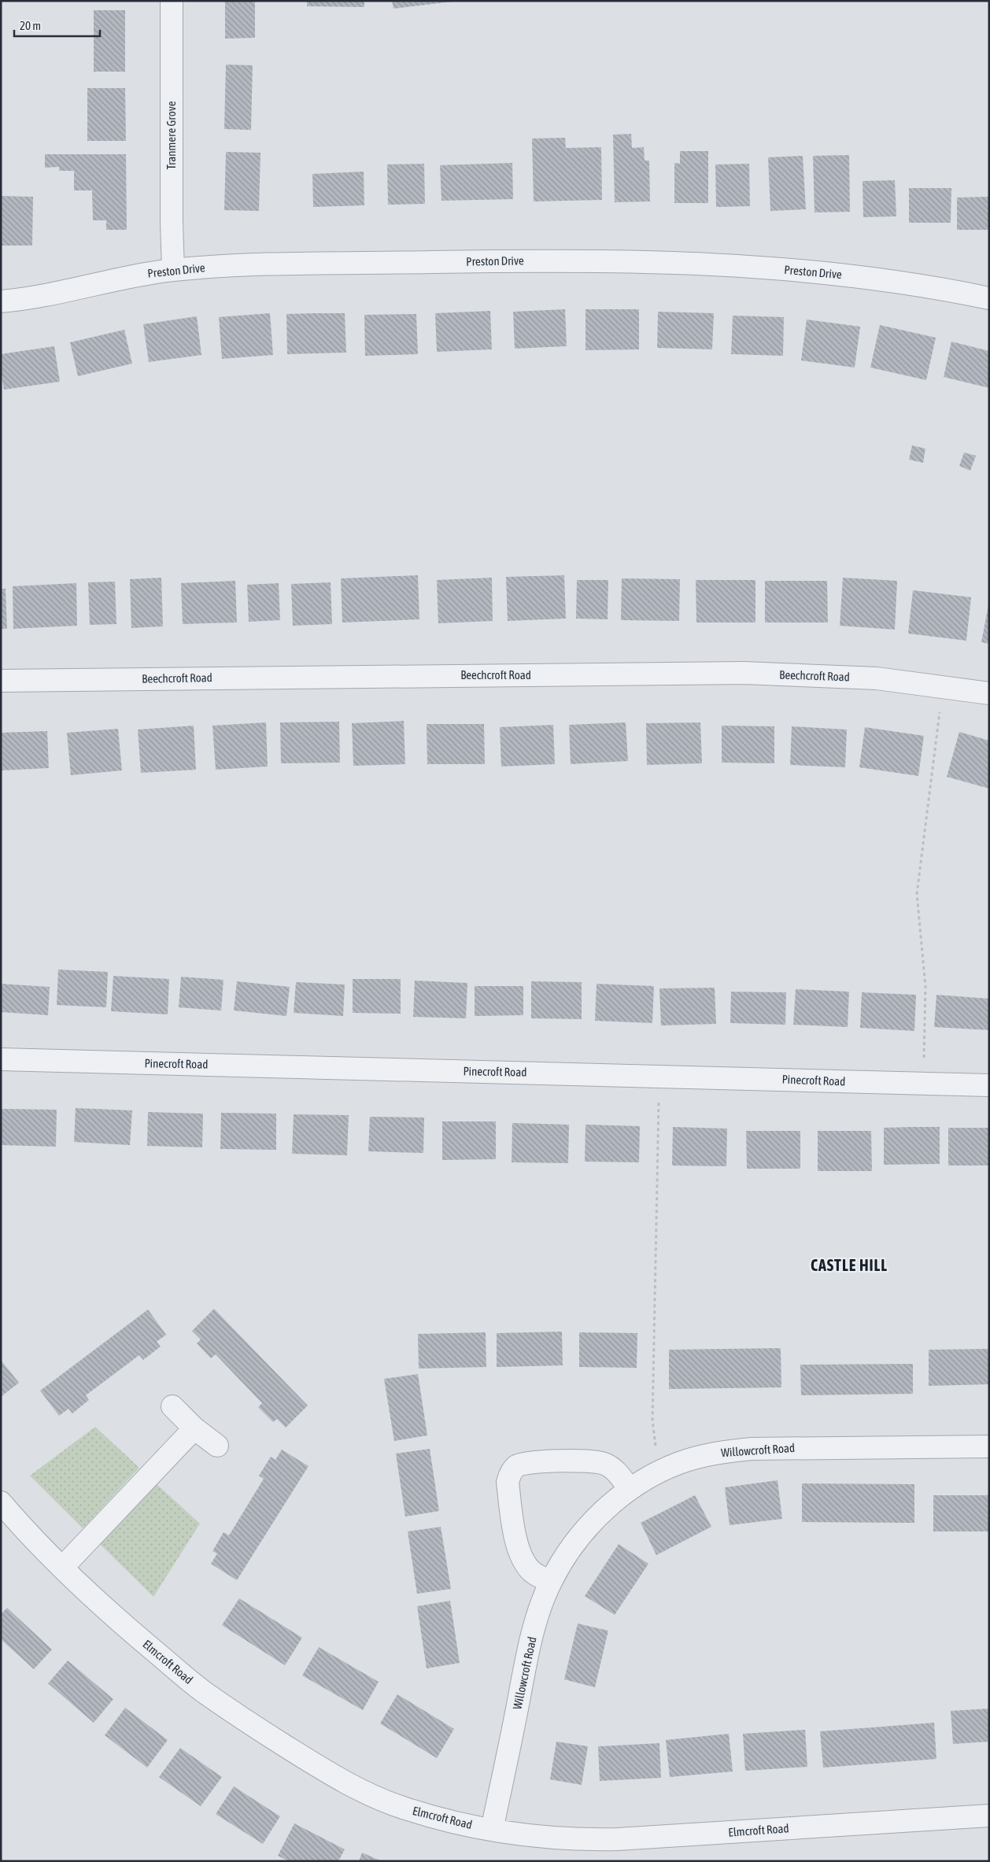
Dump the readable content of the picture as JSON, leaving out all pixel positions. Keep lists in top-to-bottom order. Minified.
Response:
{"streets":{"street":["Tranmere Grove","Preston Drive","Beechcroft Road","Pinecroft Road","Willowcroft Road","Elmcroft Road"]},"crossings":[["Tranmere Grove","Preston Drive"],["Willowcroft Road","Elmcroft Road"]],"districts":["CASTLE HILL"],"scale_bar":"20 m"}
